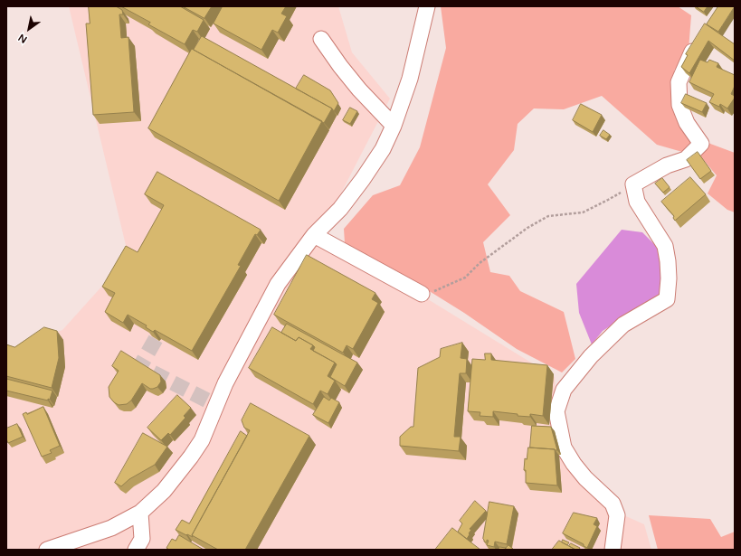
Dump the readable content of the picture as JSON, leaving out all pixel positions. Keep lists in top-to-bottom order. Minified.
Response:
{"north":"bottom left"}
